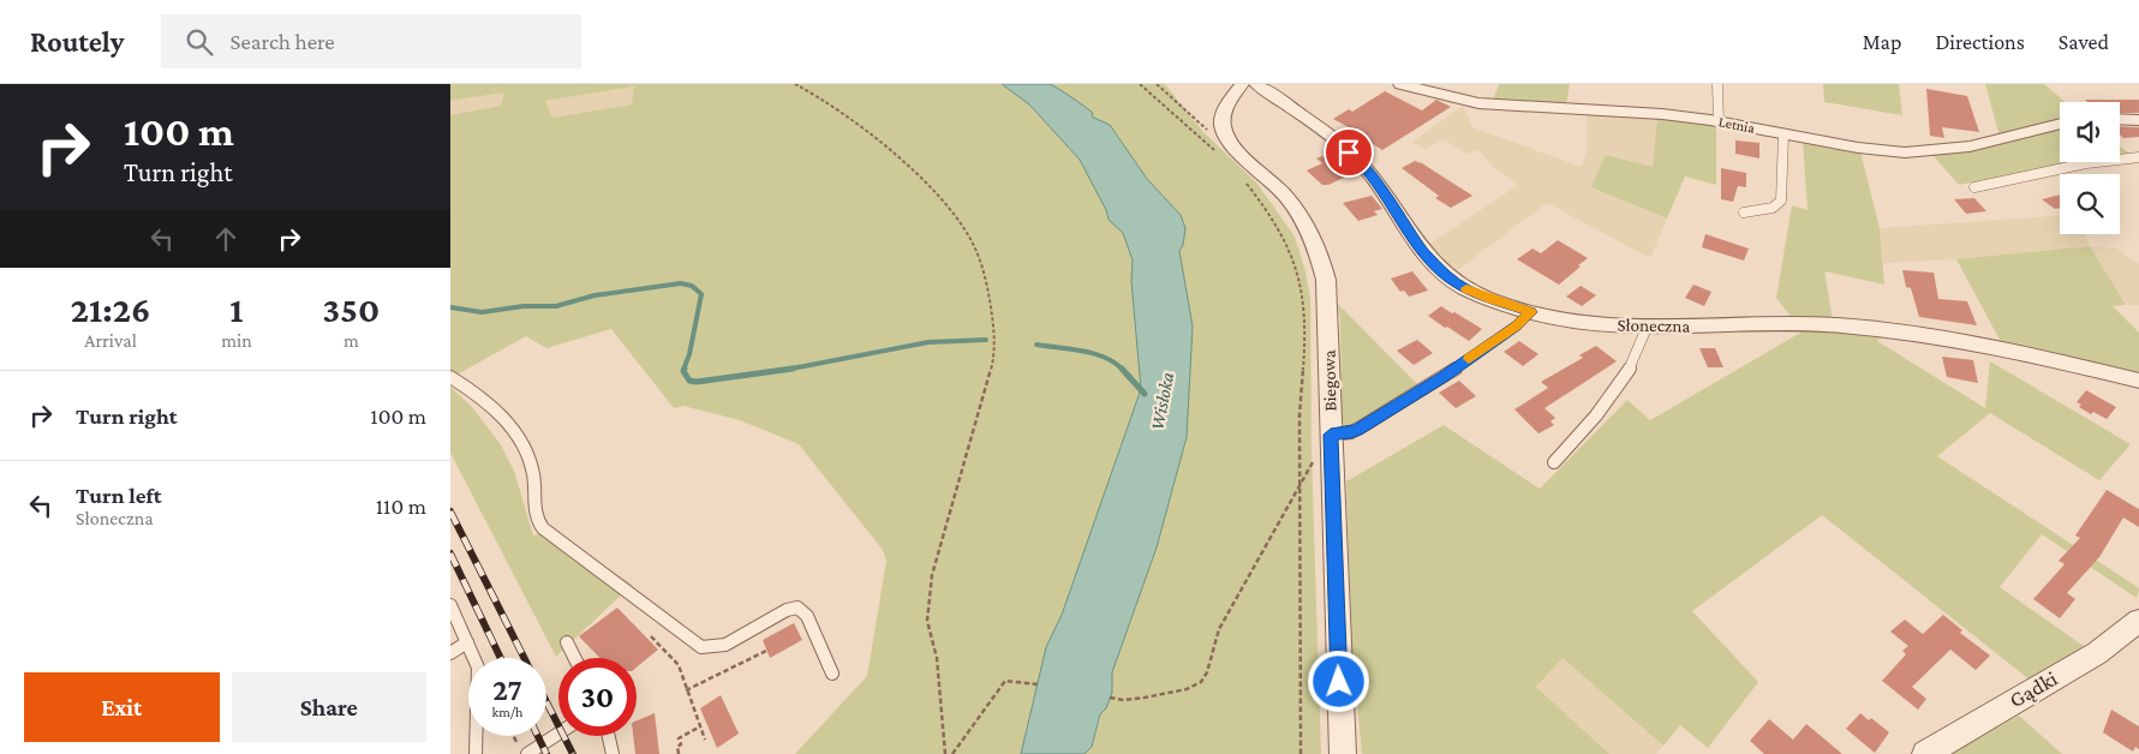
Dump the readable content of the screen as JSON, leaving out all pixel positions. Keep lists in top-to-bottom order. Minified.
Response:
{"streets":{"street":["Letnia","Słoneczna","Biegowa","Gądki"]},"water":["Wisłoka"],"page":{"header":"Routely","search":"Search here","nav":["Map","Directions","Saved"],"turn":["100 m","Turn right"],"eta":["21:26","Arrival","1","min","350","m"],"list":[{"name":"Turn right","value":"100 m"},{"name":"Turn left","note":"Słoneczna","value":"110 m"}],"speed":"27 km/h","limit":"30","buttons":["Exit","Share"]}}
